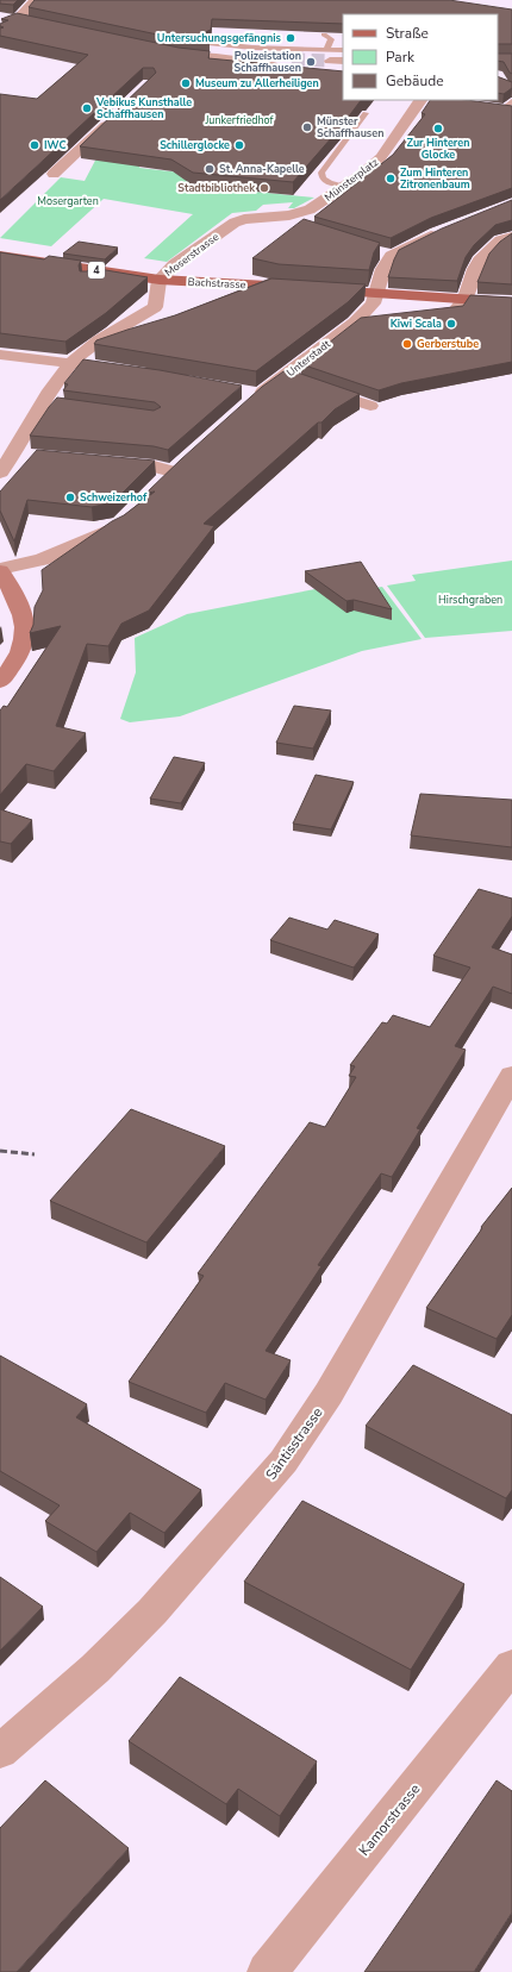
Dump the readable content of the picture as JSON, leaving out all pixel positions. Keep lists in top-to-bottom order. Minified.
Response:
{"streets":{"main road":["4","Bachstrasse"],"street":["Münsterplatz","Moserstrasse","Unterstadt","Säntisstrasse","Kamorstrasse"]},"crossings":[["Münsterplatz","Moserstrasse"],["Moserstrasse","Bachstrasse"],["Bachstrasse","Unterstadt"]],"parks":["Junkerfriedhof","Mosergarten","Hirschgraben"],"places":["Untersuchungsgefängnis","Polizeistation Schaffhausen","Museum zu Allerheiligen","Vebikus Kunsthalle Schaffhausen","Münster Schaffhausen","Zur Hinteren Glocke","IWC","Schillerglocke","St. Anna-Kapelle","Zum Hinteren Zitronenbaum","Stadtbibliothek","Kiwi Scala","Gerberstube","Schweizerhof"],"legend":["Straße","Park","Gebäude"]}
